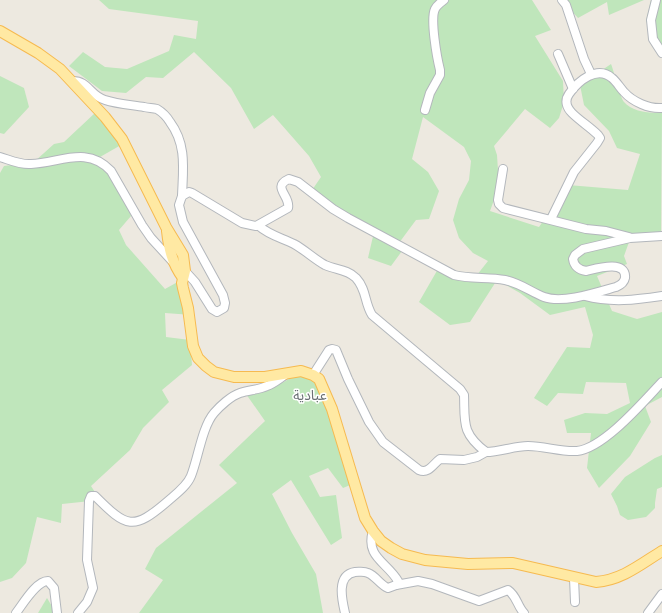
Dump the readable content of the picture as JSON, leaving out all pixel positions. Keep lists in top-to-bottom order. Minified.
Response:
{"districts":["عبادية"]}
